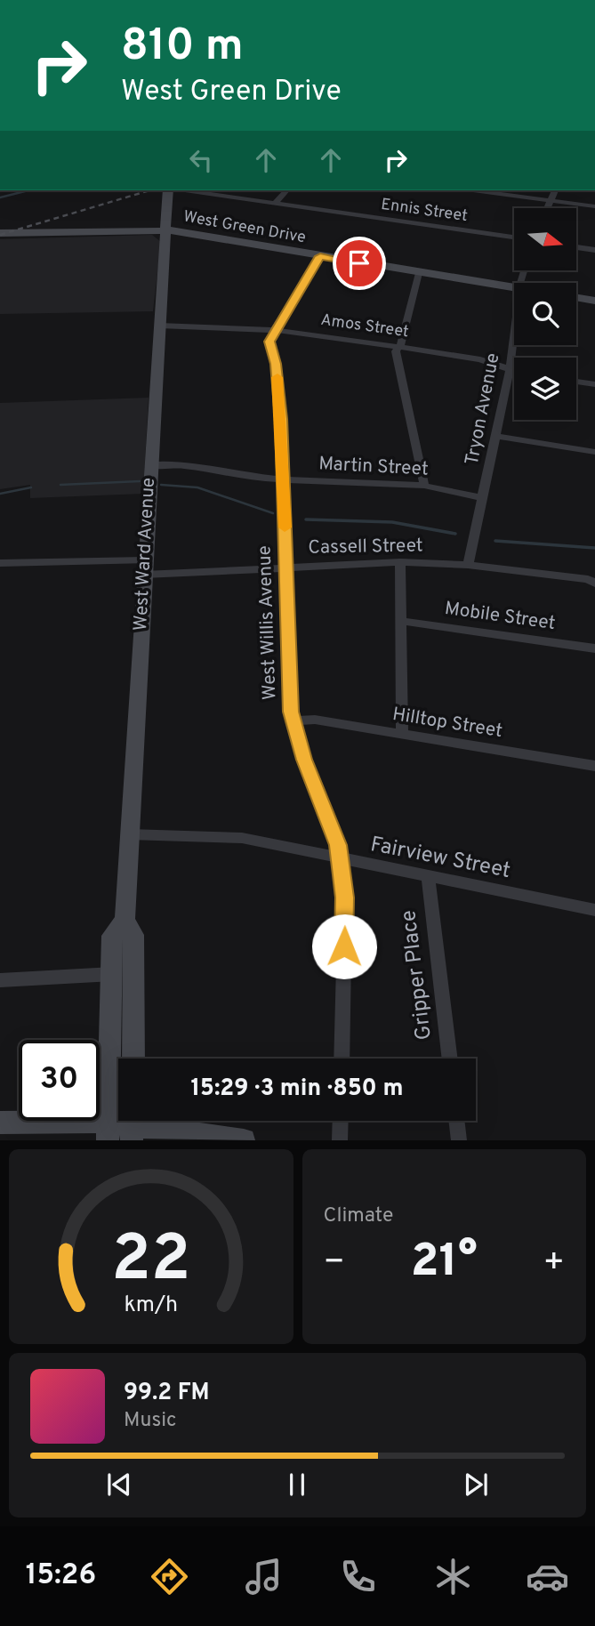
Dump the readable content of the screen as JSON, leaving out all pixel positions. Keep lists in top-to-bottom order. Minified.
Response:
{"streets":{"street":["Ennis Street","West Green Drive","Amos Street","Tryon Avenue","Martin Street","Cassell Street","West Ward Avenue","Mobile Street","West Willis Avenue","Hilltop Street","Fairview Street","Gripper Place"]},"crossings":[["West Green Drive","West Ward Avenue"],["West Green Drive","West Willis Avenue"],["Amos Street","Tryon Avenue"],["Amos Street","West Ward Avenue"],["Amos Street","West Willis Avenue"],["Tryon Avenue","Martin Street"],["Tryon Avenue","Cassell Street"],["Martin Street","West Ward Avenue"],["Martin Street","West Willis Avenue"],["Cassell Street","West Ward Avenue"],["Cassell Street","West Willis Avenue"],["West Ward Avenue","Fairview Street"],["West Willis Avenue","Hilltop Street"],["West Willis Avenue","Fairview Street"],["Fairview Street","Gripper Place"]],"north":"right","page":{"turn":["810 m","West Green Drive"],"limit":"30","trip":"15:29 · 3 min · 850 m","tile":"Climate","heat":["−","21°","+"],"song":["99.2 FM","Music"],"tabs":"15:26","gauge":["22","km/h"]}}
